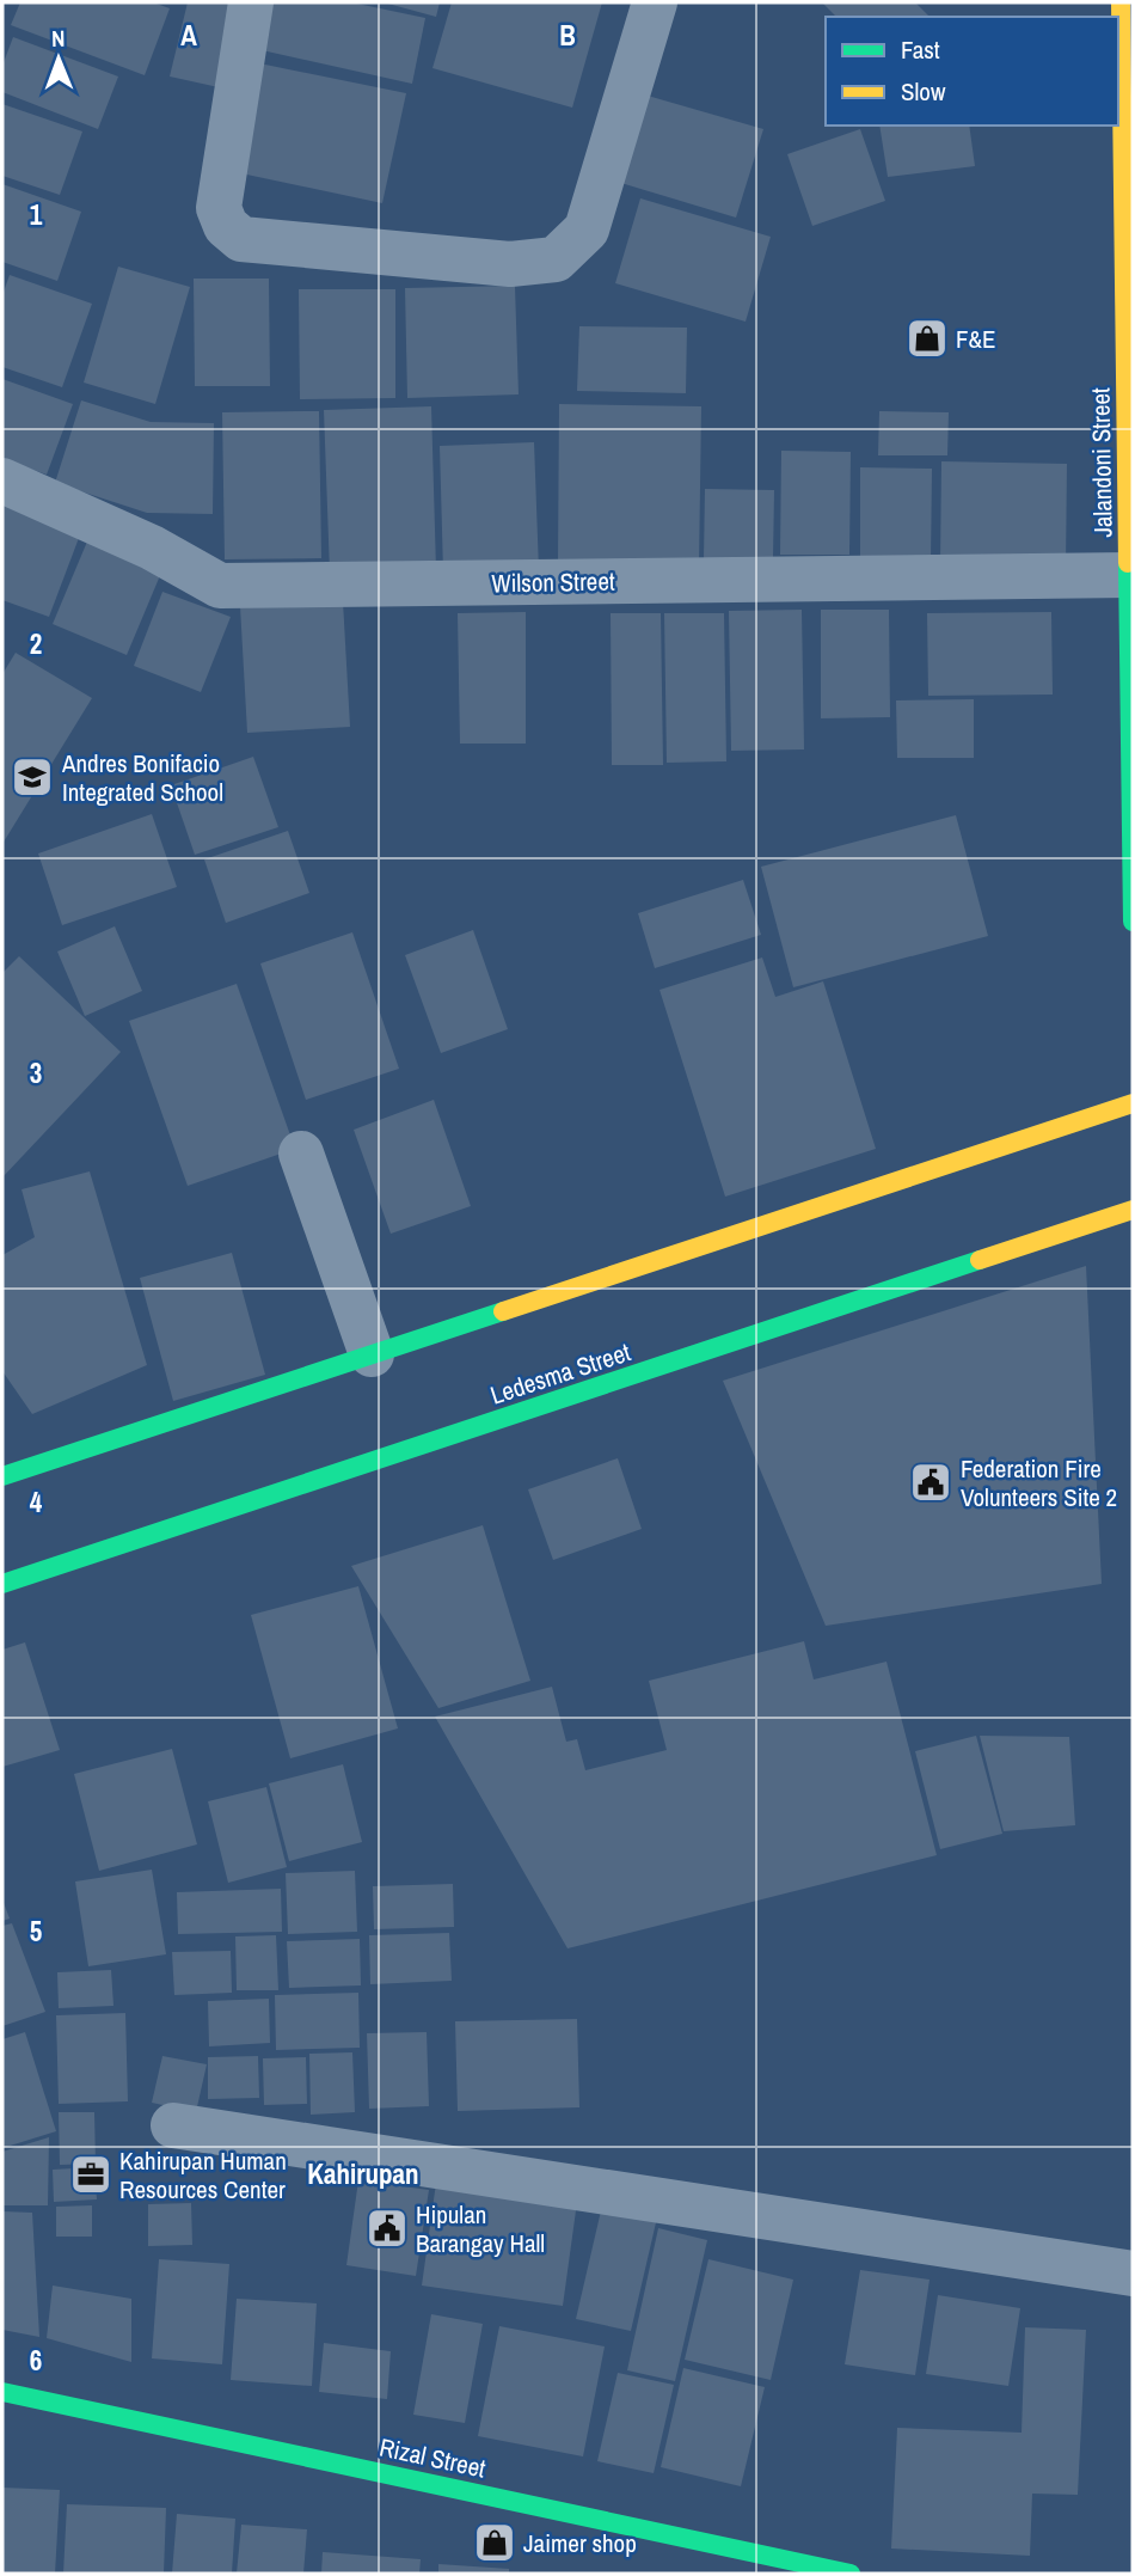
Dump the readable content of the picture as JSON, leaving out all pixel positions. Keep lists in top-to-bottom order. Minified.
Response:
{"streets":{"main road":["Jalandoni Street","Ledesma Street","Rizal Street"],"street":["Wilson Street"]},"crossings":[["Jalandoni Street","Wilson Street"]],"districts":["Kahirupan"],"places":{"shop":["F&E","Jaimer shop"],"school or university":["Andres Bonifacio Integrated School"],"public building":["Federation Fire Volunteers Site 2","Hipulan Barangay Hall"],"office":["Kahirupan Human Resources Center"]},"legend":["Fast","Slow"],"north":"top","grid":{"columns":["A","B"],"rows":["1","2","3","4","5","6"]}}
